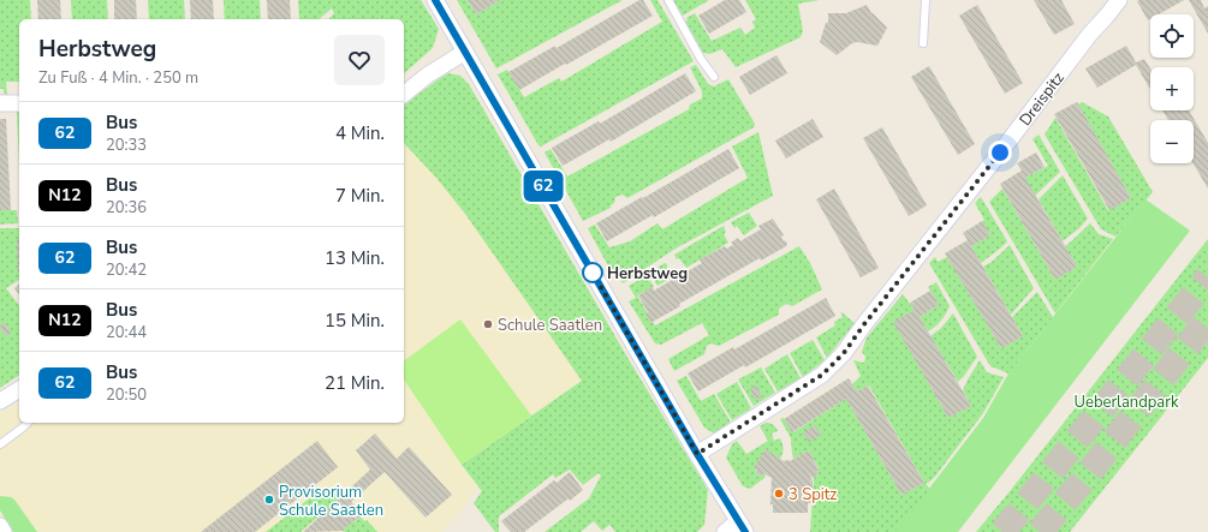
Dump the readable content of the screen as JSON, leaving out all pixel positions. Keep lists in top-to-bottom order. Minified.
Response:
{"streets":{"street":["Dreispitz"]},"parks":["Ueberlandpark"],"places":["Herbstweg","Schule Saatlen","3 Spitz","Provisorium Schule Saatlen"],"lines":["bus line 62"],"page":{"on_map":"62","map_buttons":["+","−"],"heading":["Herbstweg","Zu Fuß · 4 Min. · 250 m"],"list":[{"mark":"62","name":"Bus","note":"20:33","value":"4 Min."},{"mark":"N12","name":"Bus","note":"20:36","value":"7 Min."},{"mark":"62","name":"Bus","note":"20:42","value":"13 Min."},{"mark":"N12","name":"Bus","note":"20:44","value":"15 Min."},{"mark":"62","name":"Bus","note":"20:50","value":"21 Min."}]}}
